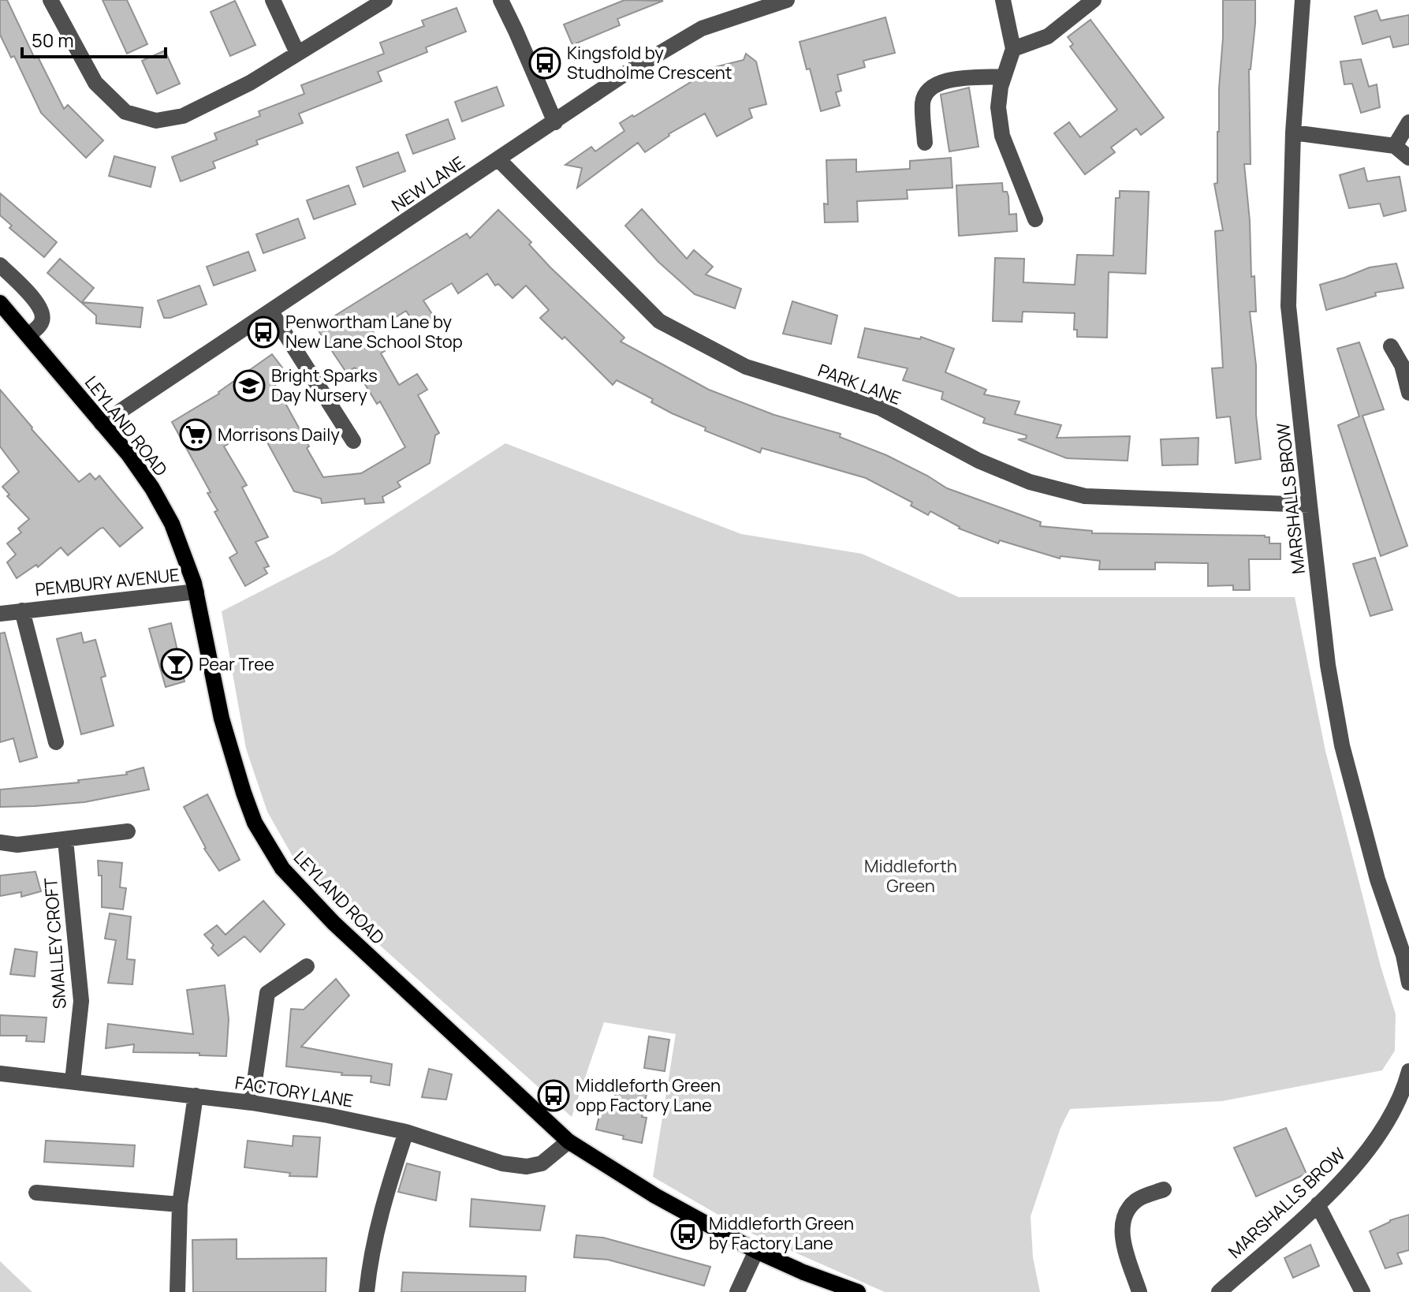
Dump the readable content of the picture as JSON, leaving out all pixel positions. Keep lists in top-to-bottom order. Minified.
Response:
{"streets":{"main road":["LEYLAND ROAD"],"street":["NEW LANE","PARK LANE","MARSHALLS BROW","PEMBURY AVENUE","SMALLEY CROFT","FACTORY LANE"]},"crossings":[["NEW LANE","PARK LANE"],["NEW LANE","LEYLAND ROAD"],["PARK LANE","MARSHALLS BROW"],["LEYLAND ROAD","PEMBURY AVENUE"],["LEYLAND ROAD","FACTORY LANE"],["SMALLEY CROFT","FACTORY LANE"]],"parks":["Middleforth Green"],"places":{"bus stop":["Kingsfold by Studholme Crescent","Penwortham Lane by New Lane School Stop","Middleforth Green opp Factory Lane","Middleforth Green by Factory Lane"],"school or university":["Bright Sparks Day Nursery"],"supermarket":["Morrisons Daily"],"bar":["Pear Tree"]},"scale_bar":"50 m"}
